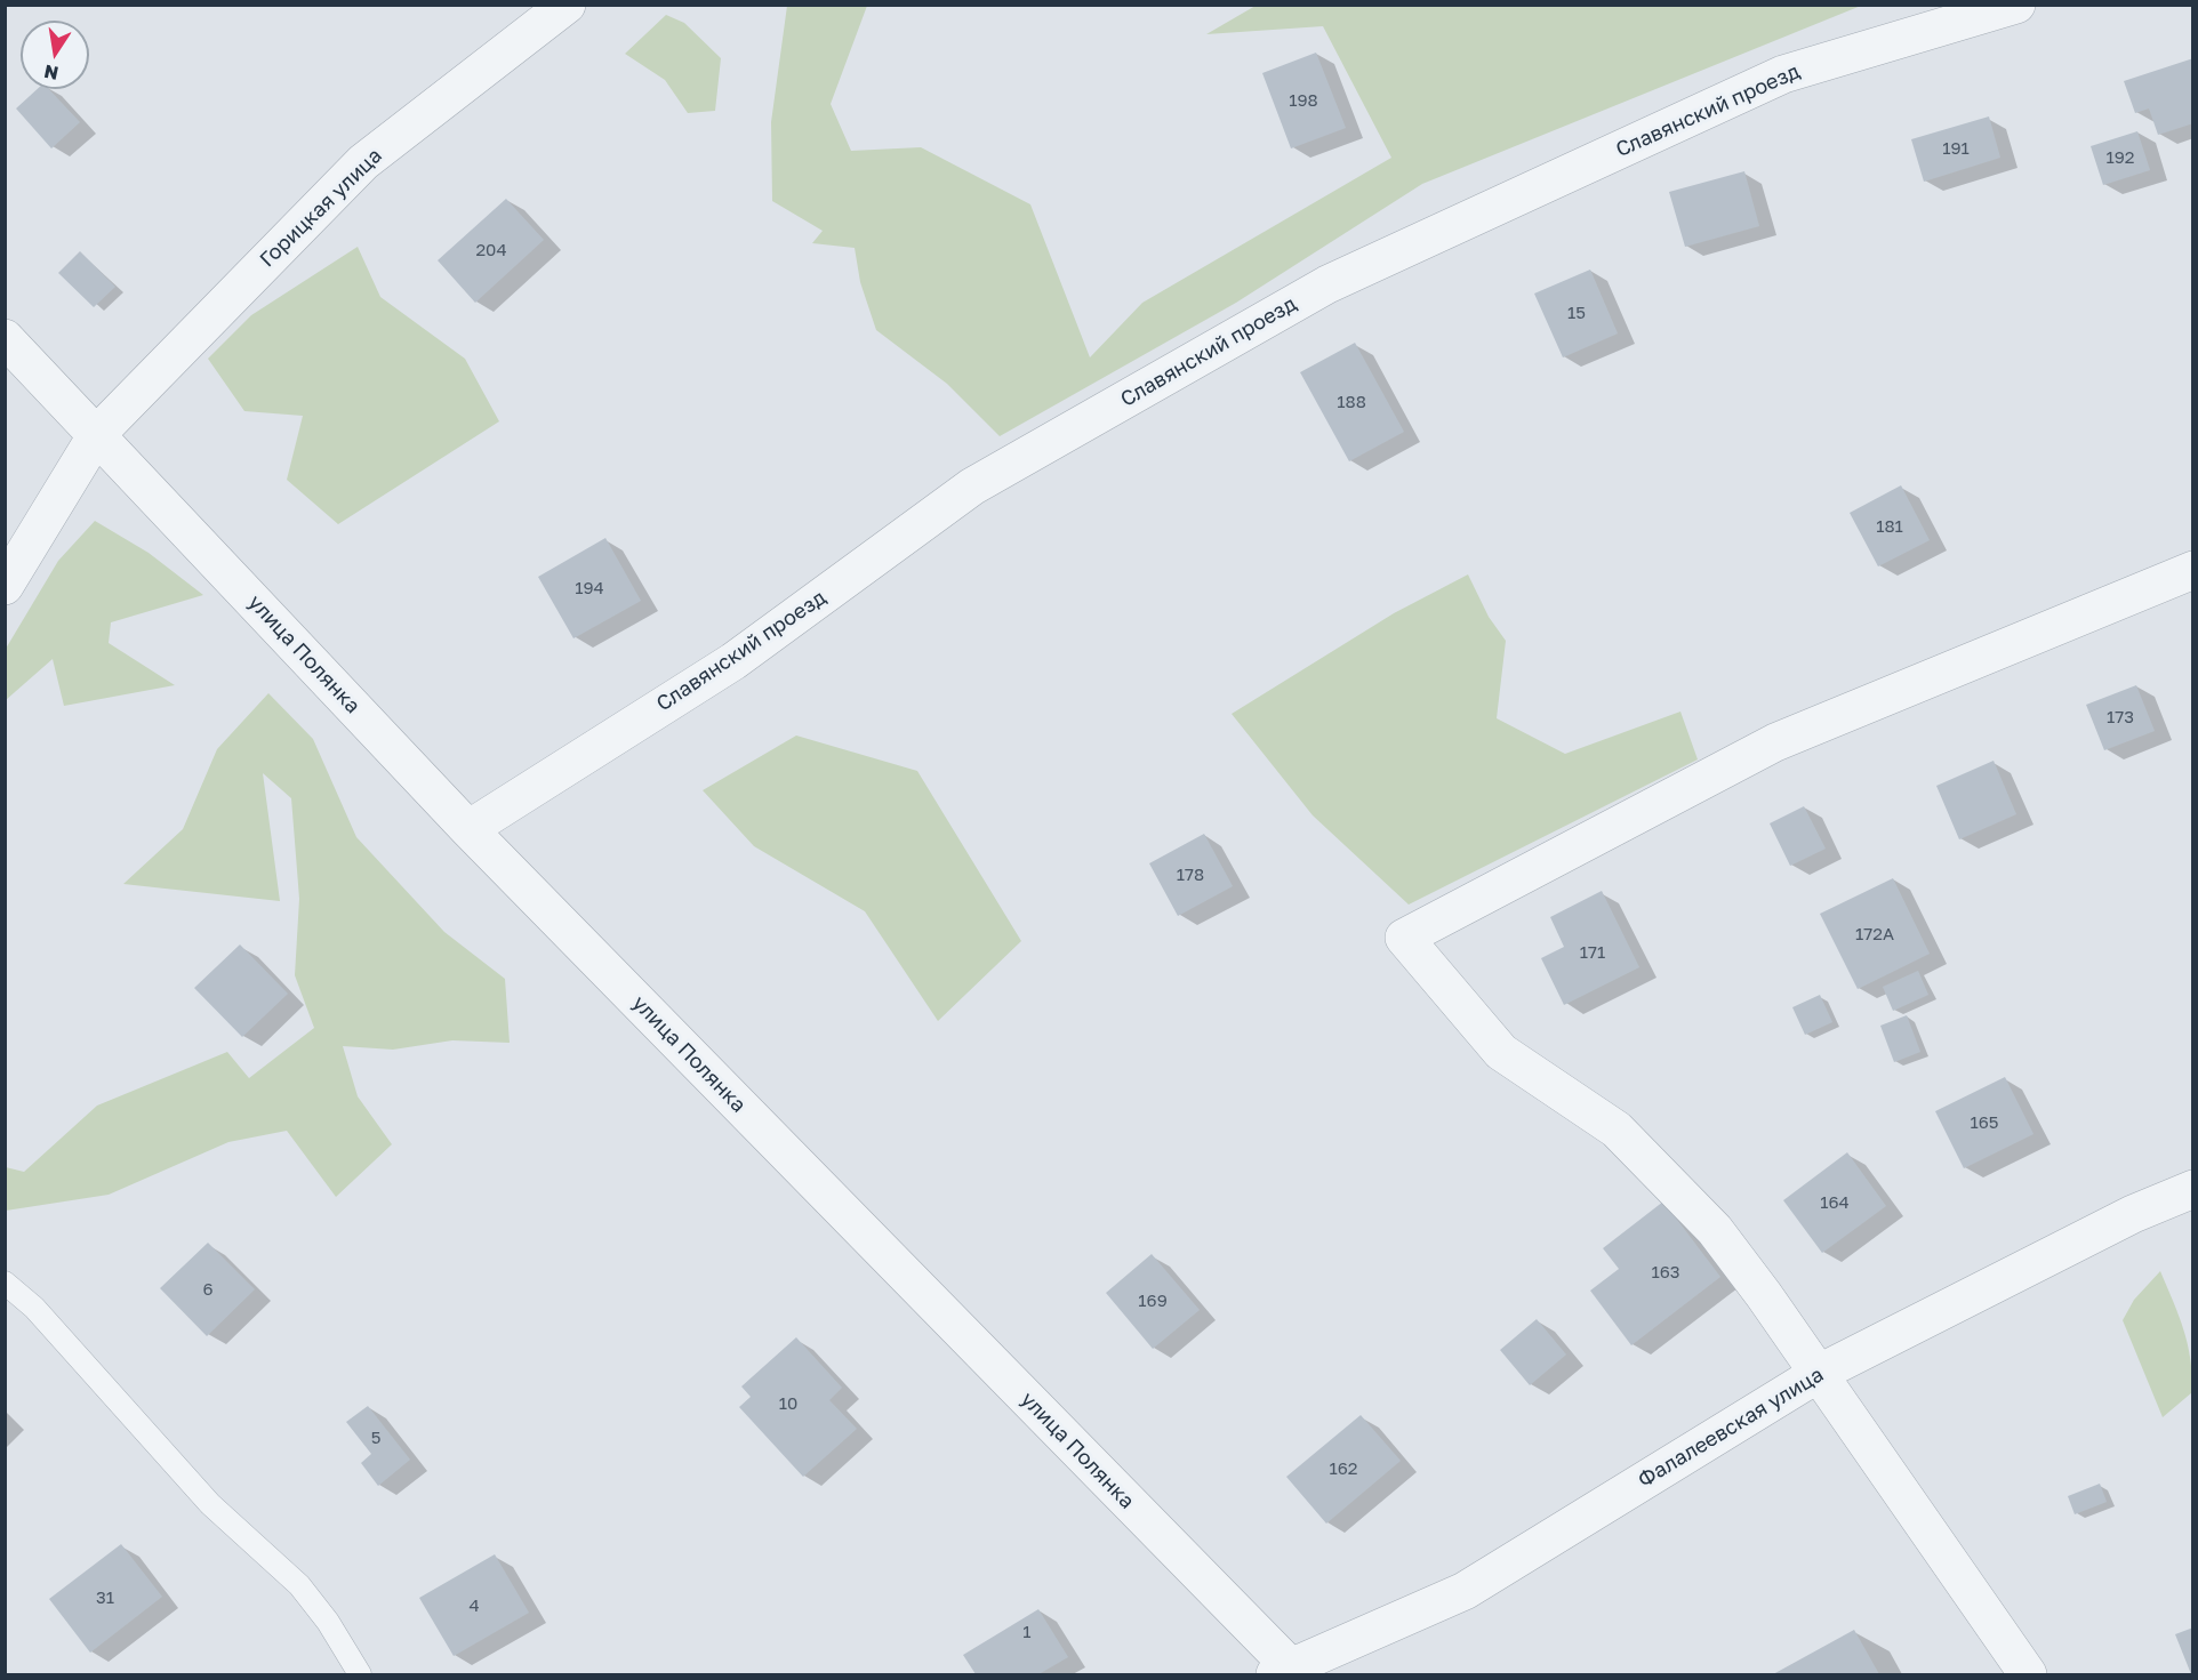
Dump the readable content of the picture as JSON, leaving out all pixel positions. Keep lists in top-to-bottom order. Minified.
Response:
{"streets":{"street":["Славянский проезд","Горицкая улица","улица Полянка","Фалалеевская улица"]},"crossings":[["Славянский проезд","улица Полянка"],["Горицкая улица","улица Полянка"],["улица Полянка","Фалалеевская улица"]],"house_numbers":["198","191","192","204","15","188","181","194","173","178","172А","171","165","164","163","6","169","10","5","162","31","4","1"],"north":"bottom"}
